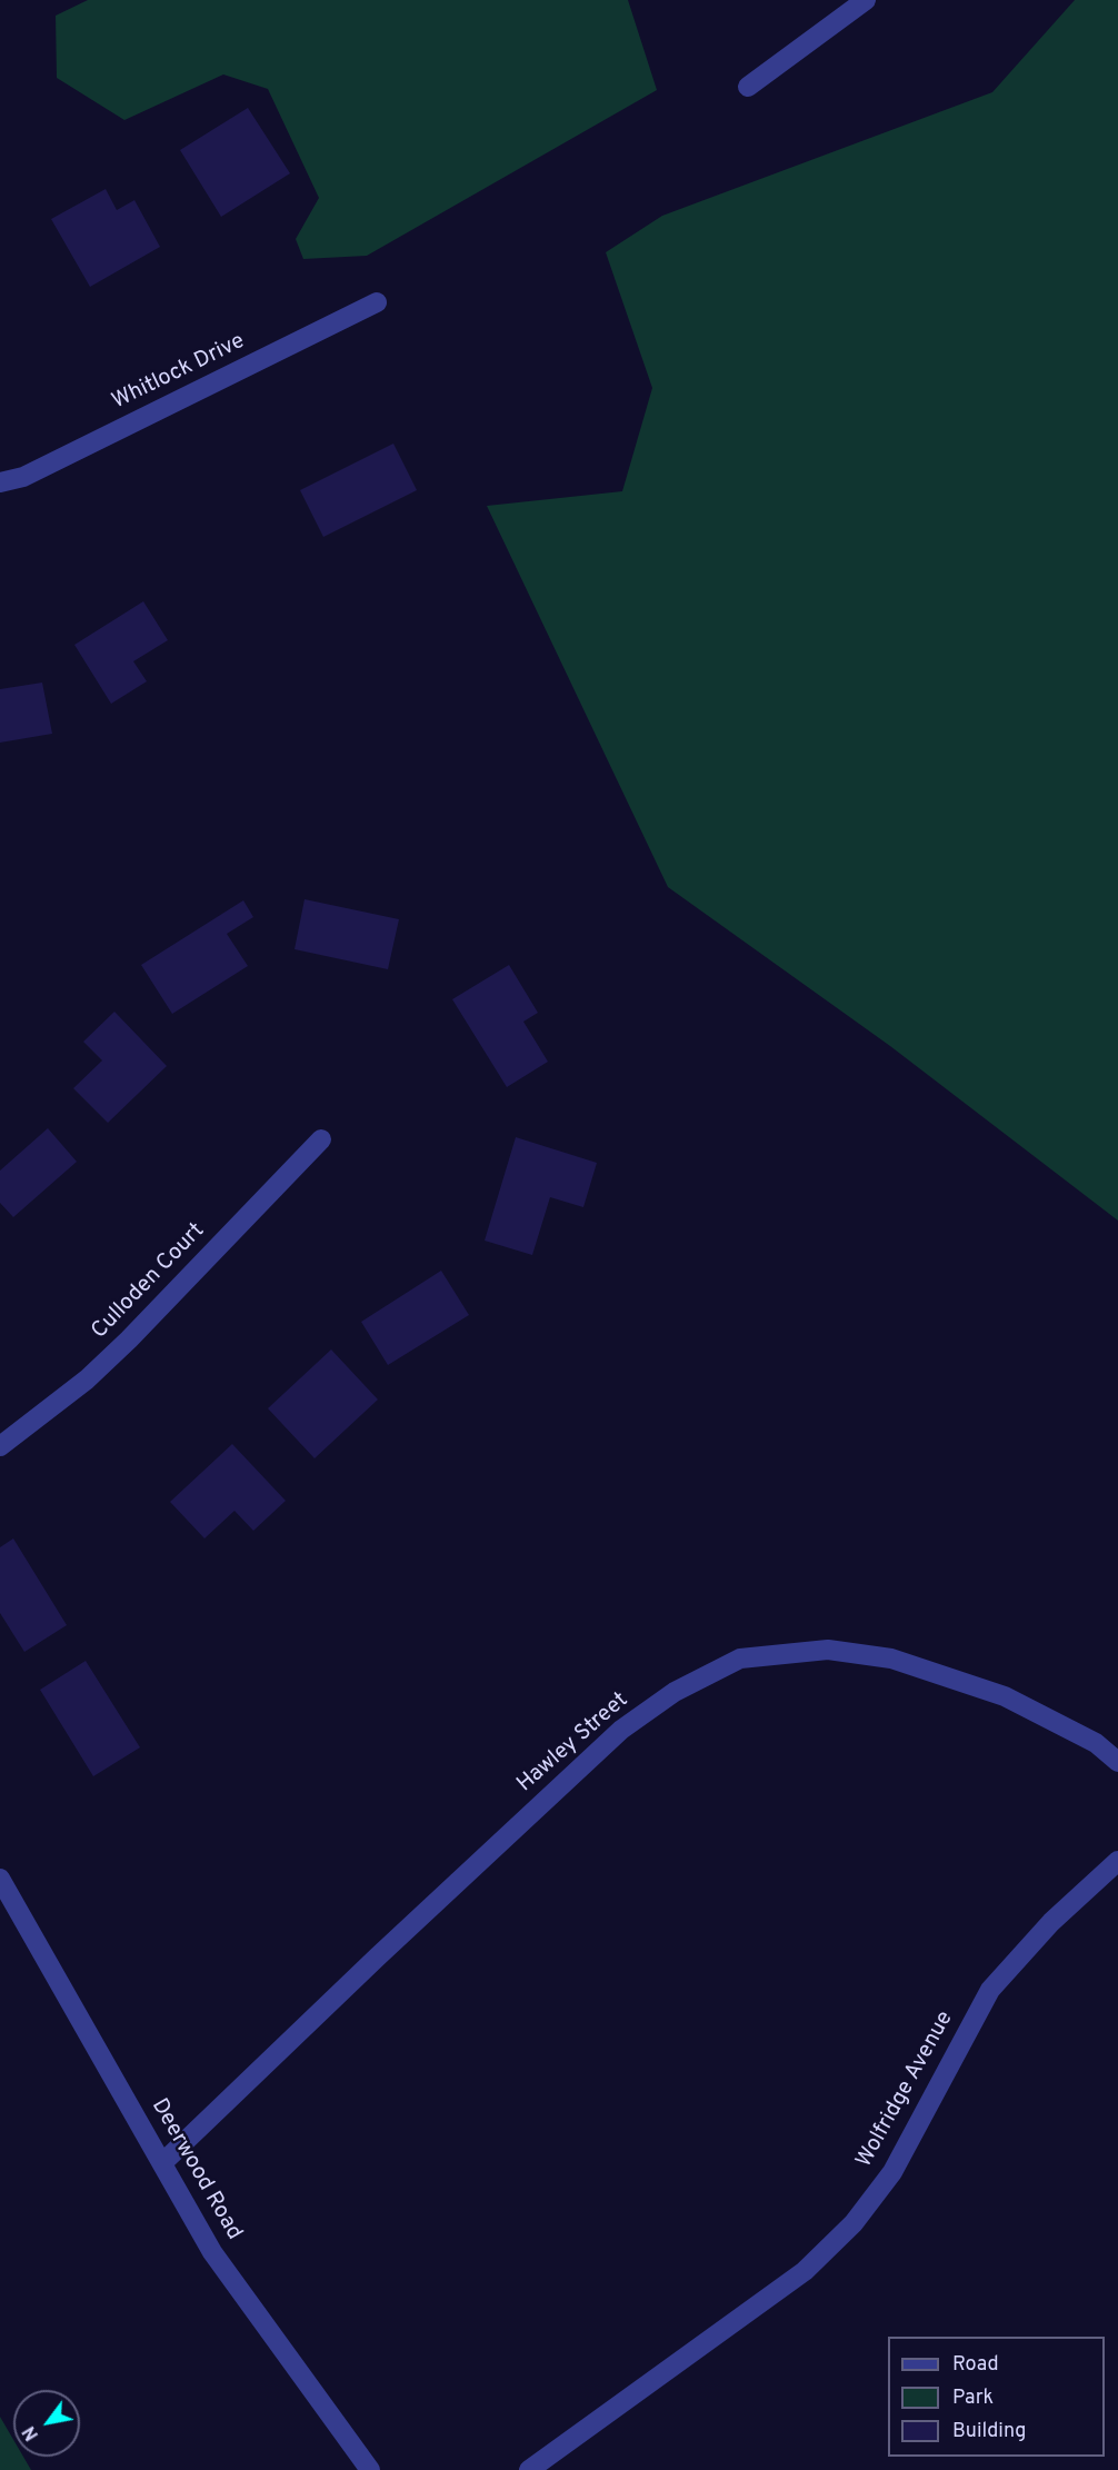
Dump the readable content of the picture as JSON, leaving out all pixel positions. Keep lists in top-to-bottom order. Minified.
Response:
{"streets":{"street":["Whitlock Drive","Culloden Court","Hawley Street","Wolfridge Avenue","Deerwood Road"]},"crossings":[["Hawley Street","Deerwood Road"]],"legend":["Road","Park","Building"],"north":"bottom left"}
